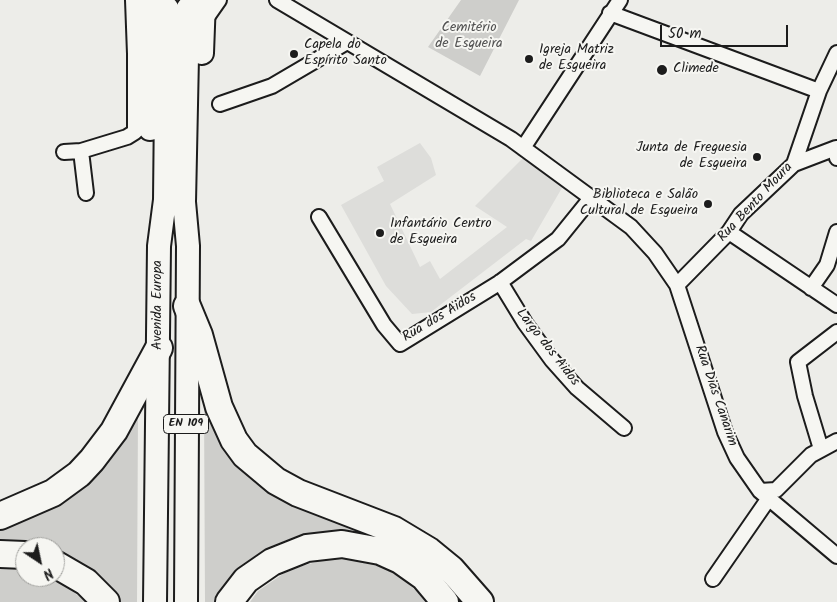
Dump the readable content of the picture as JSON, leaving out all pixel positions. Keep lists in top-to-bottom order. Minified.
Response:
{"streets":{"main road":["Avenida Europa","EN 109"],"street":["Rua Bento Moura","Rua dos Aidos","Largo dos Aidos","Rua Dias Canarim"]},"crossings":[["Rua Bento Moura","Rua Dias Canarim"],["Rua dos Aidos","Largo dos Aidos"],["Rua dos Aidos","Rua Dias Canarim"]],"parks":["Cemitério de Esgueira"],"places":["Capela do Espírito Santo","Igreja Matriz de Esgueira","Climede","Junta de Freguesia de Esgueira","Biblioteca e Salão Cultural de Esgueira","Infantário Centro de Esgueira"],"scale_bar":"50 m","north":"bottom right"}
